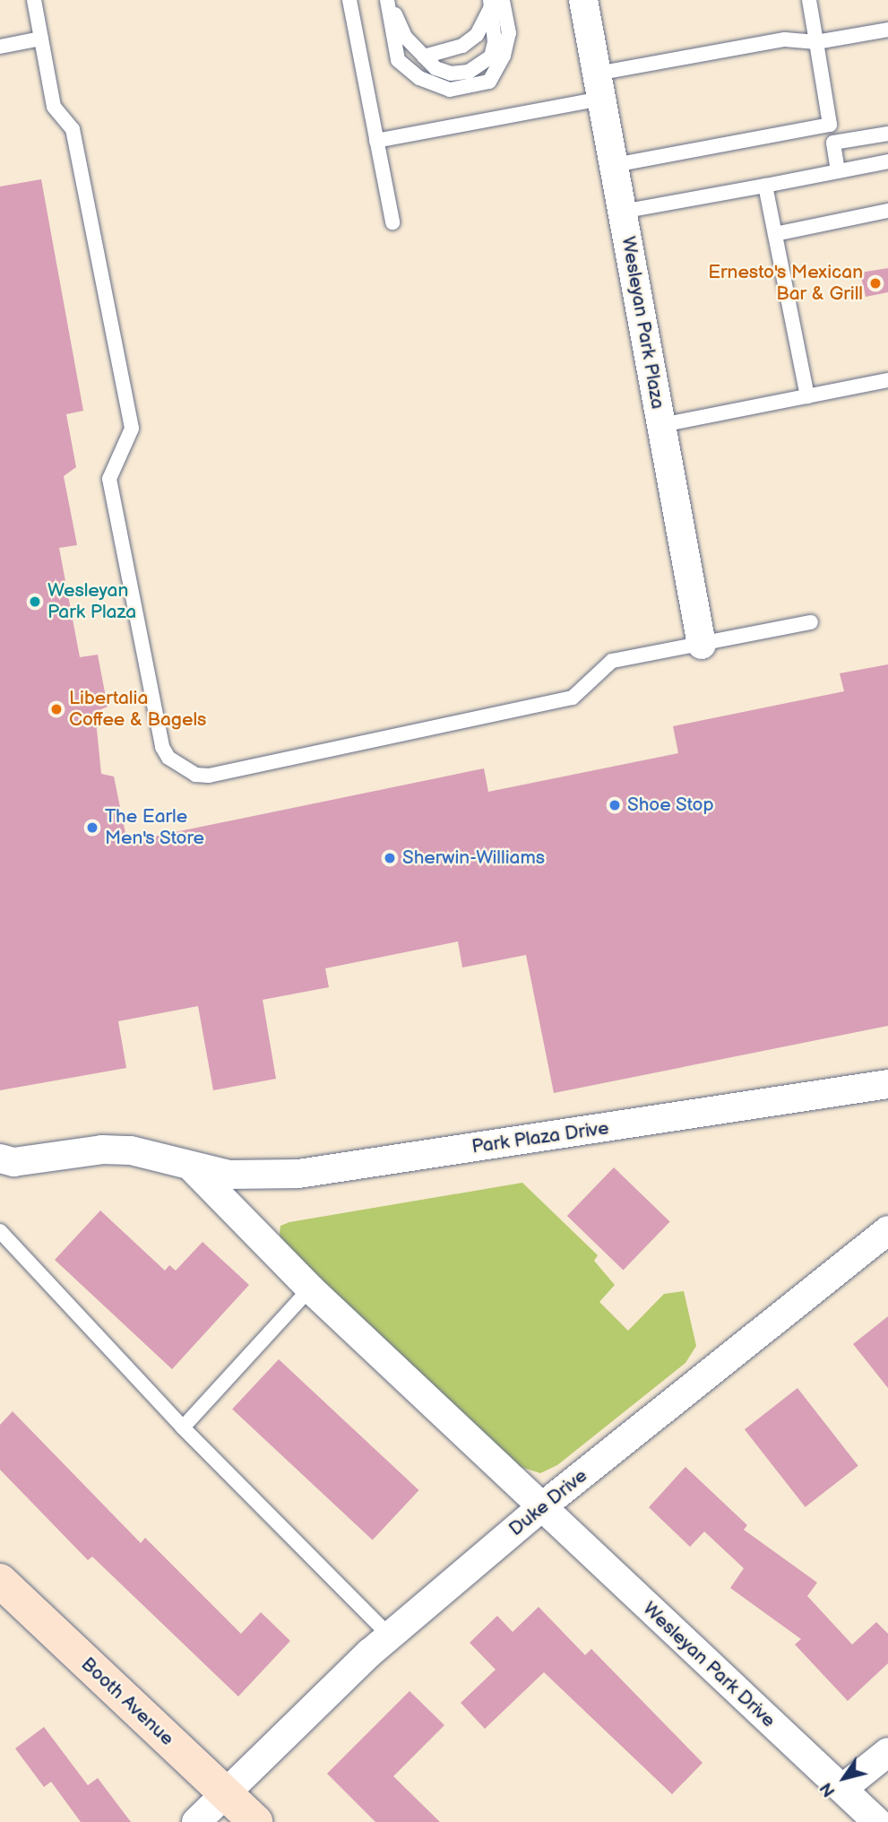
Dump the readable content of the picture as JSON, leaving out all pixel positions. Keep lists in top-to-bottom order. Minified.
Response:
{"streets":{"street":["Wesleyan Park Plaza","Park Plaza Drive","Duke Drive","Wesleyan Park Drive","Booth Avenue"]},"crossings":[["Duke Drive","Wesleyan Park Drive"],["Duke Drive","Booth Avenue"]],"places":["Ernesto's Mexican Bar & Grill","Wesleyan Park Plaza","Libertalia Coffee & Bagels","Shoe Stop","The Earle Men's Store","Sherwin-Williams"],"north":"bottom left"}
